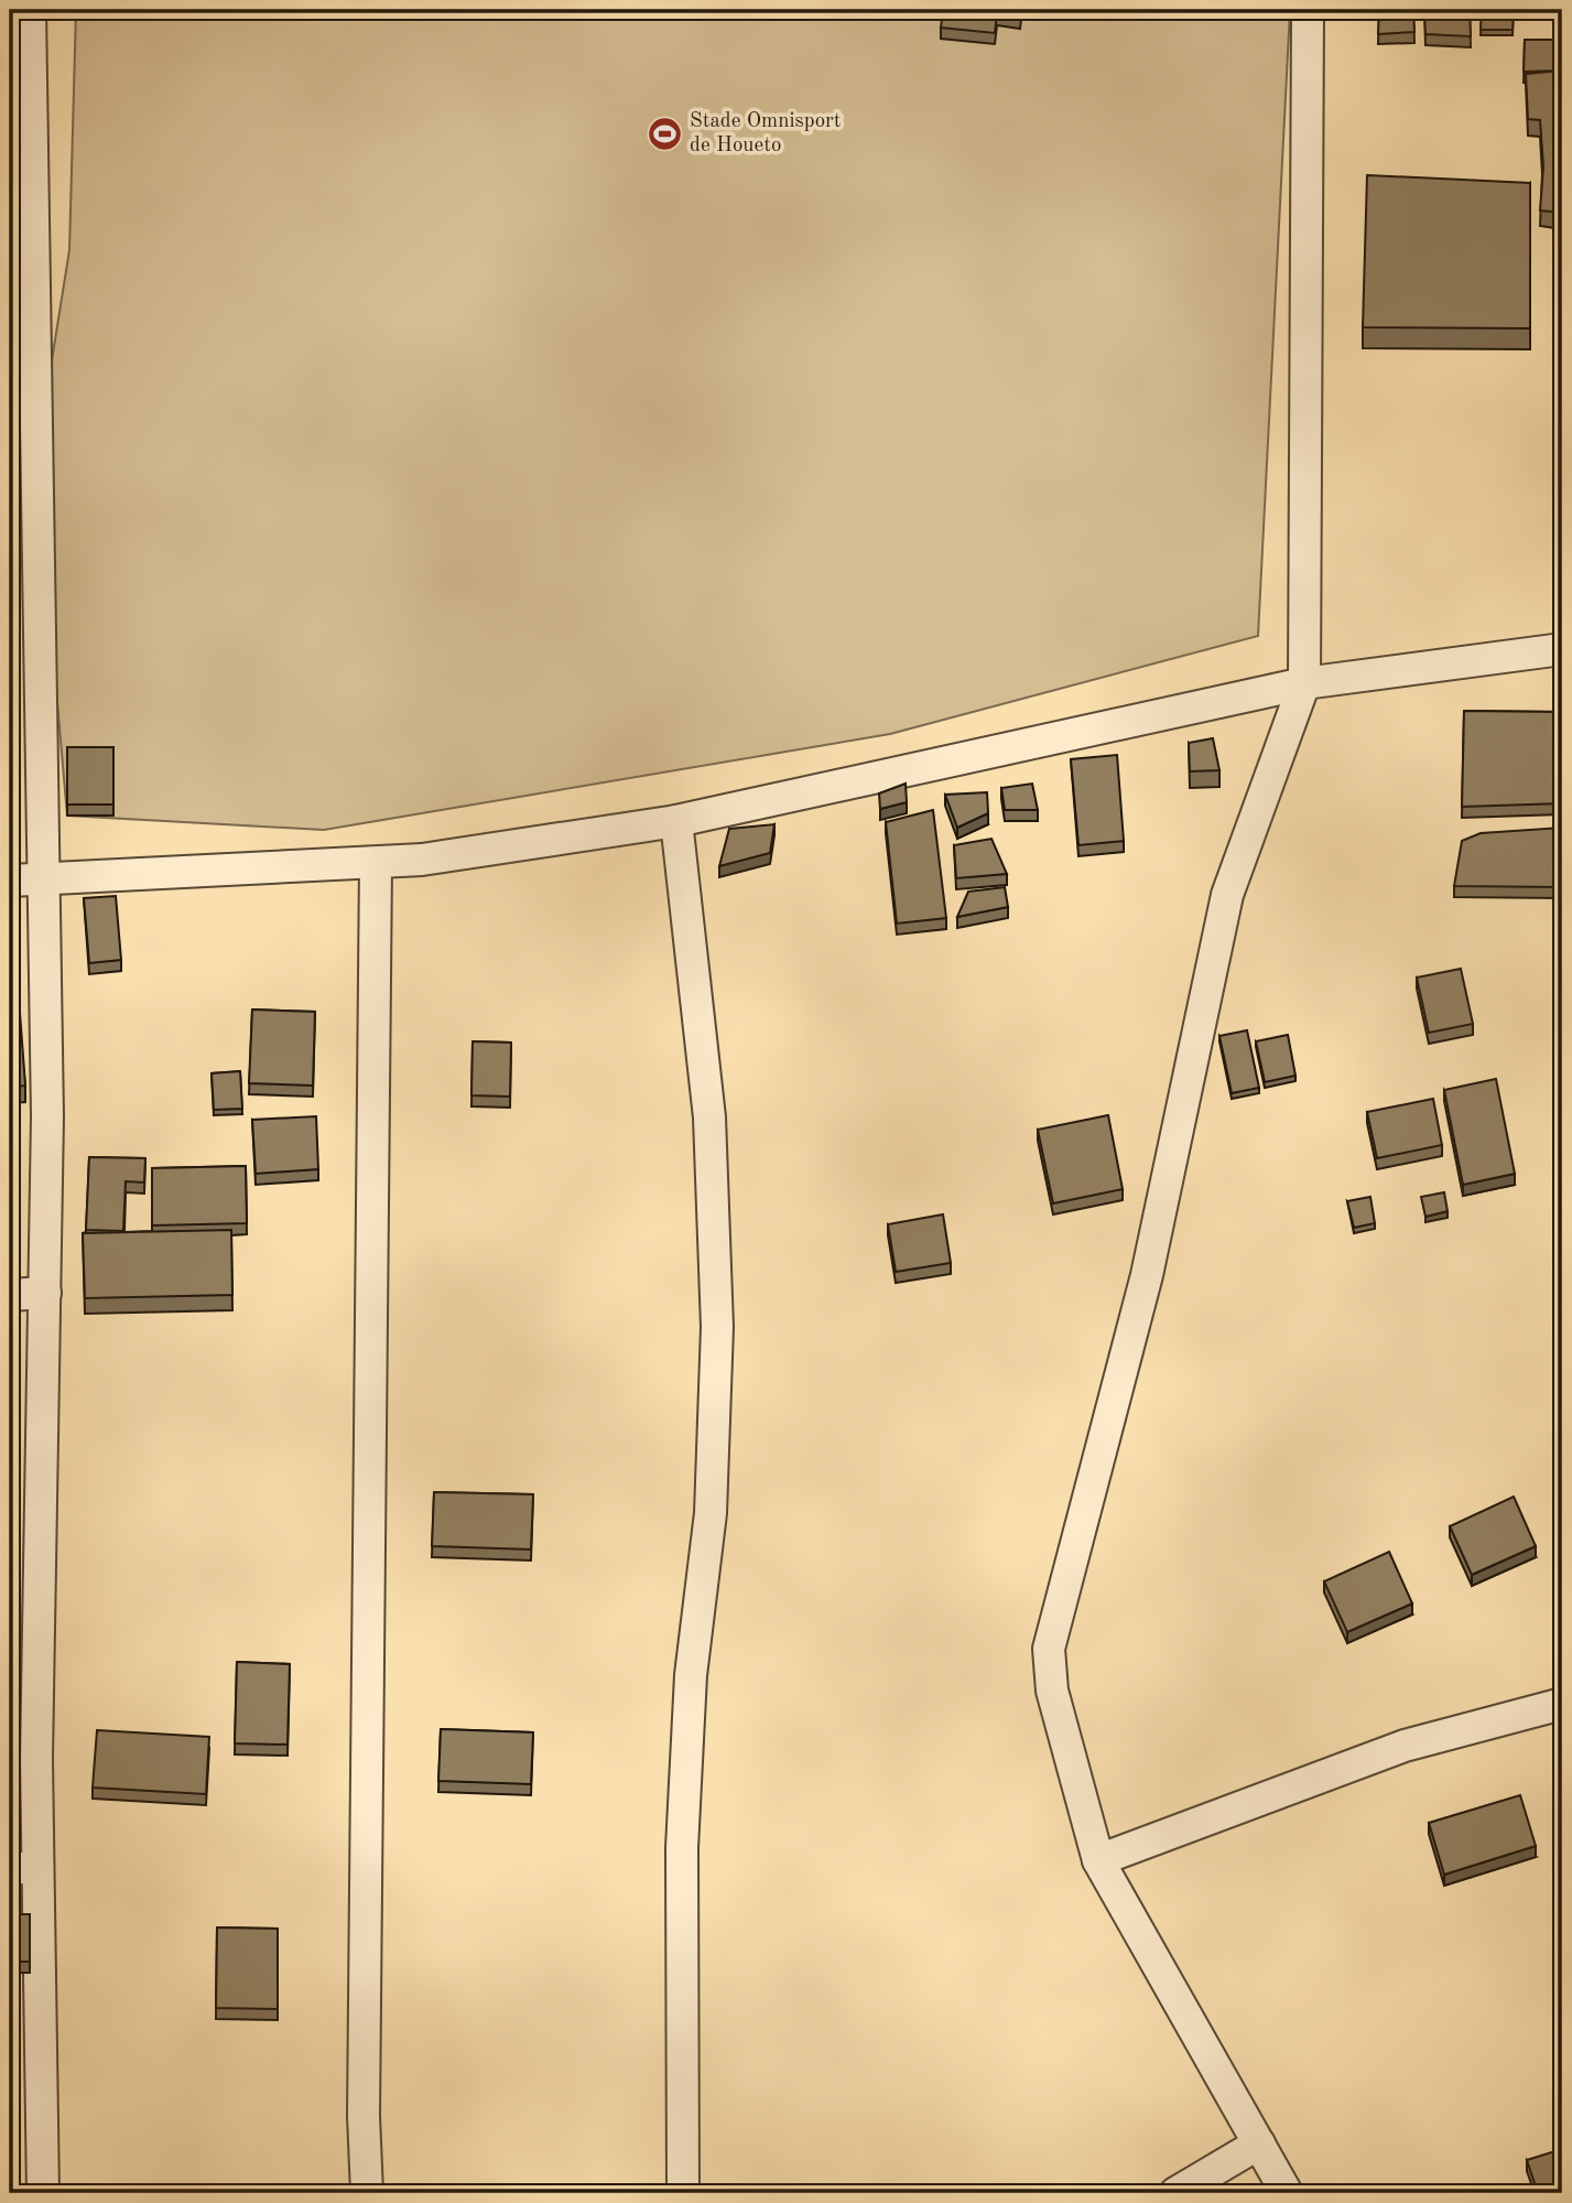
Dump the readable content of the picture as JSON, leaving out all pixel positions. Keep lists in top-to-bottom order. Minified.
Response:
{"places":{"sports":["Stade Omnisport de Houeto"]}}
